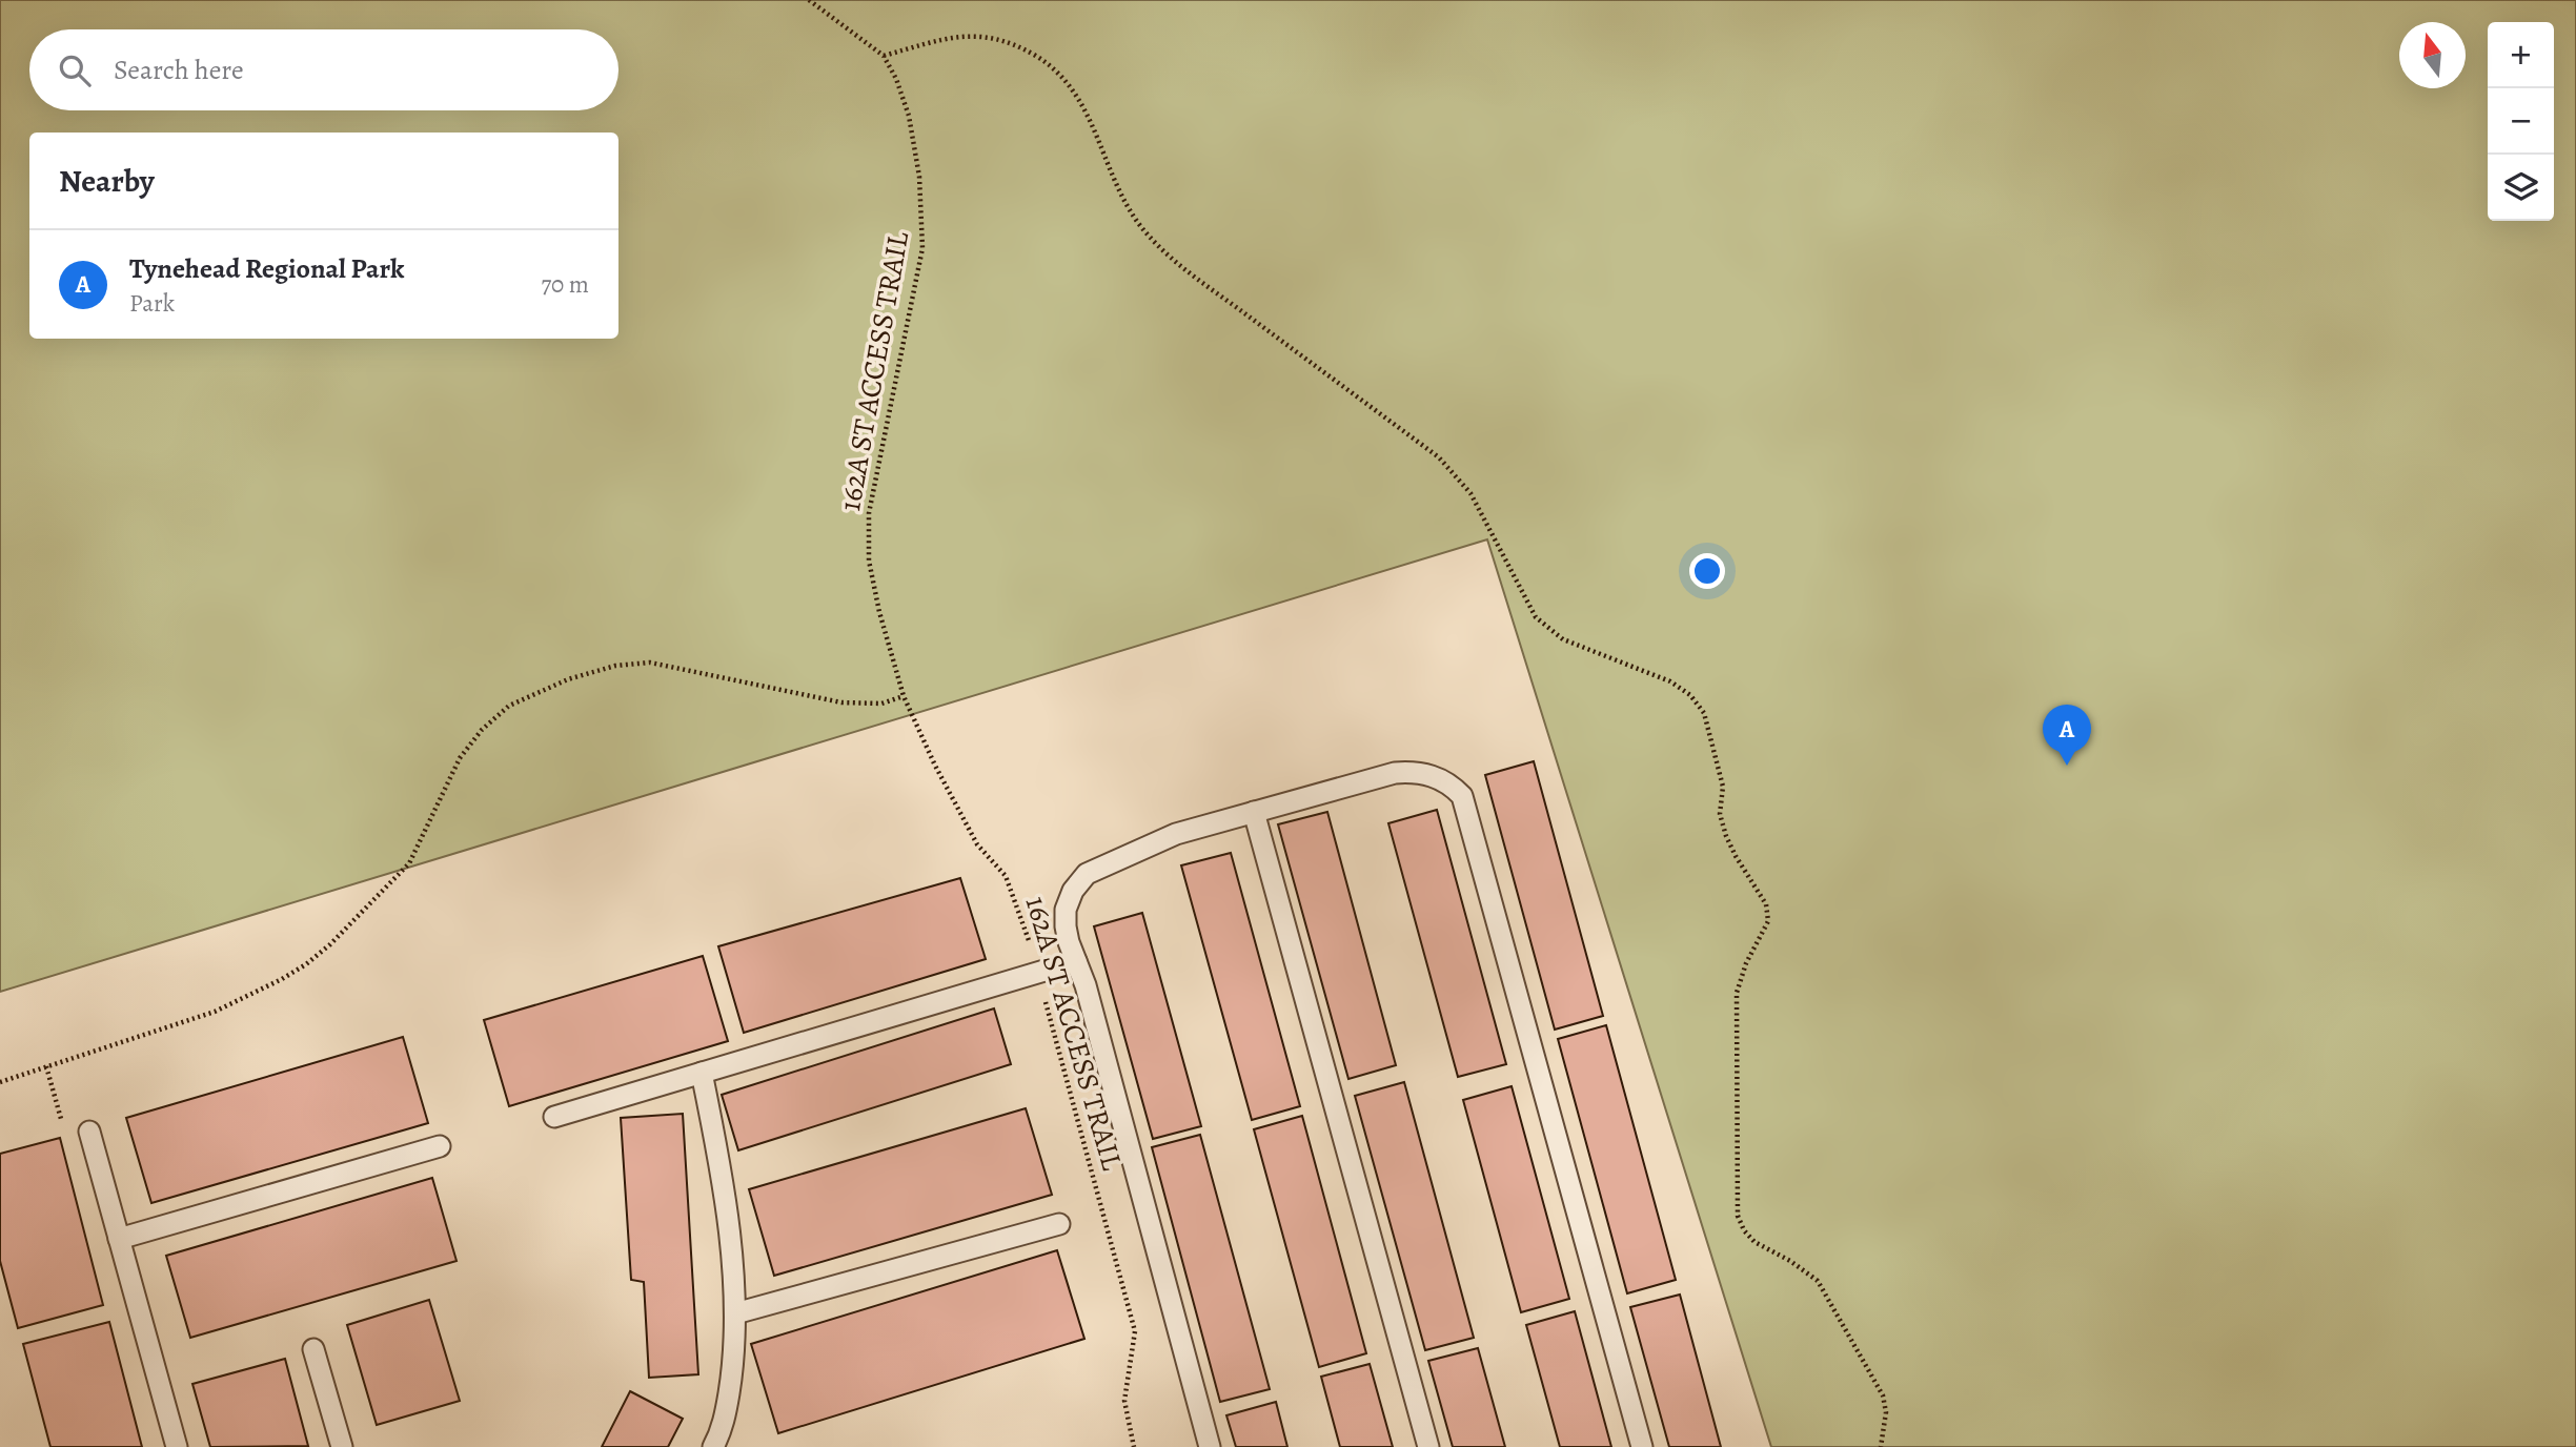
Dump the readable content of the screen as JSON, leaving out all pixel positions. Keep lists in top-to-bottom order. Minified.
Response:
{"streets":{"path":["162A ST ACCESS TRAIL"]},"north":"top","page":{"map_buttons":["+","−"],"search":"Search here","heading":"Nearby","list":[{"mark":"A","name":"Tynehead Regional Park","note":"Park","value":"70 m"}],"pins":"A"}}
